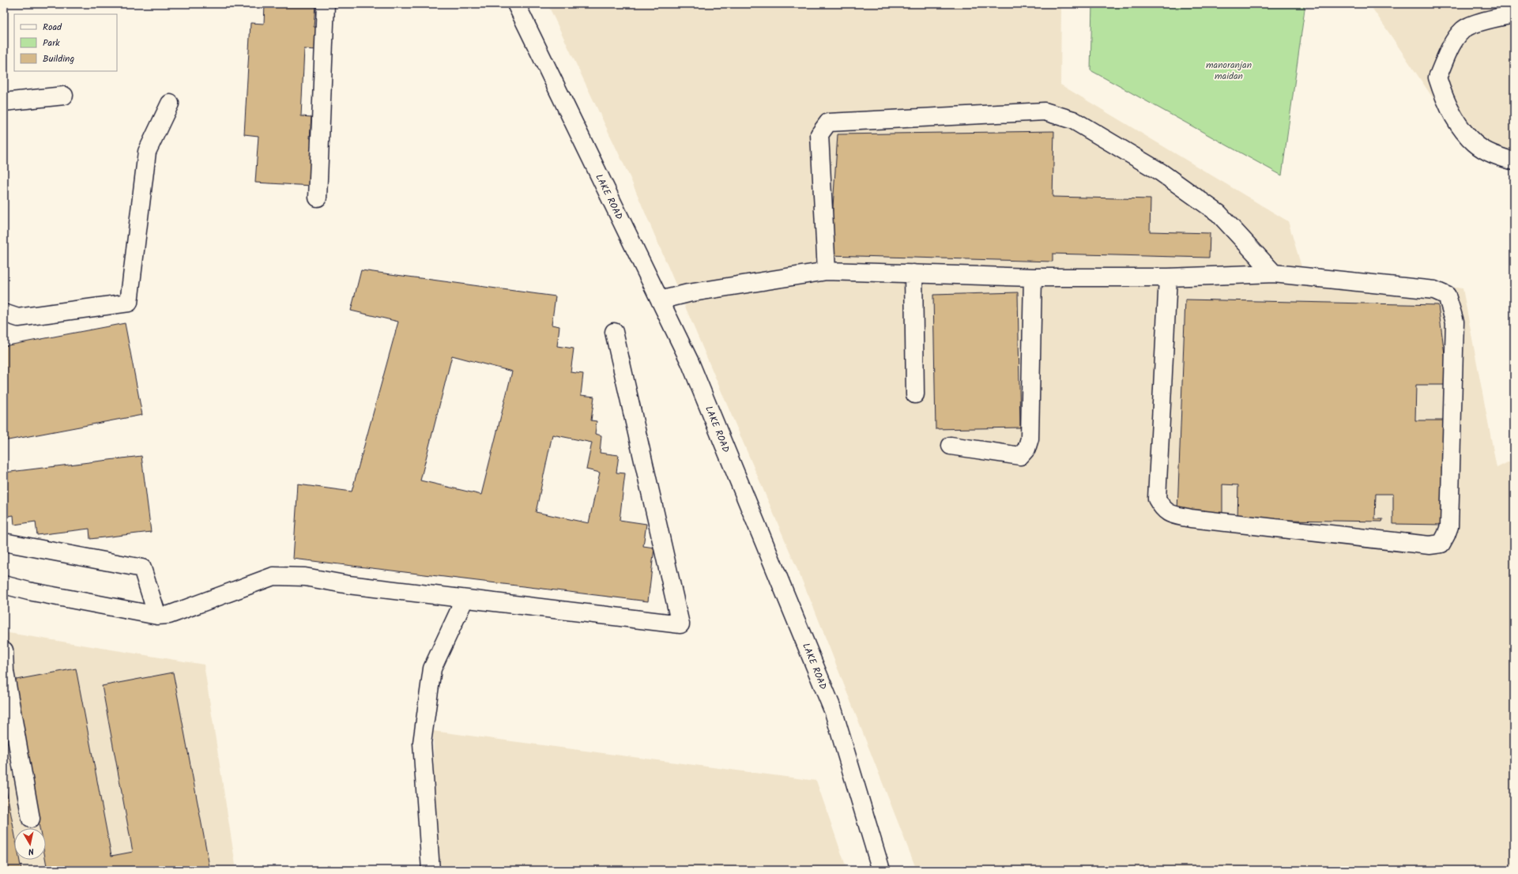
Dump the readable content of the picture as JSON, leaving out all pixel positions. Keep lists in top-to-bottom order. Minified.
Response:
{"streets":{"street":["LAKE ROAD"]},"parks":["manoranjan maidan"],"legend":["Road","Park","Building"],"north":"bottom"}
